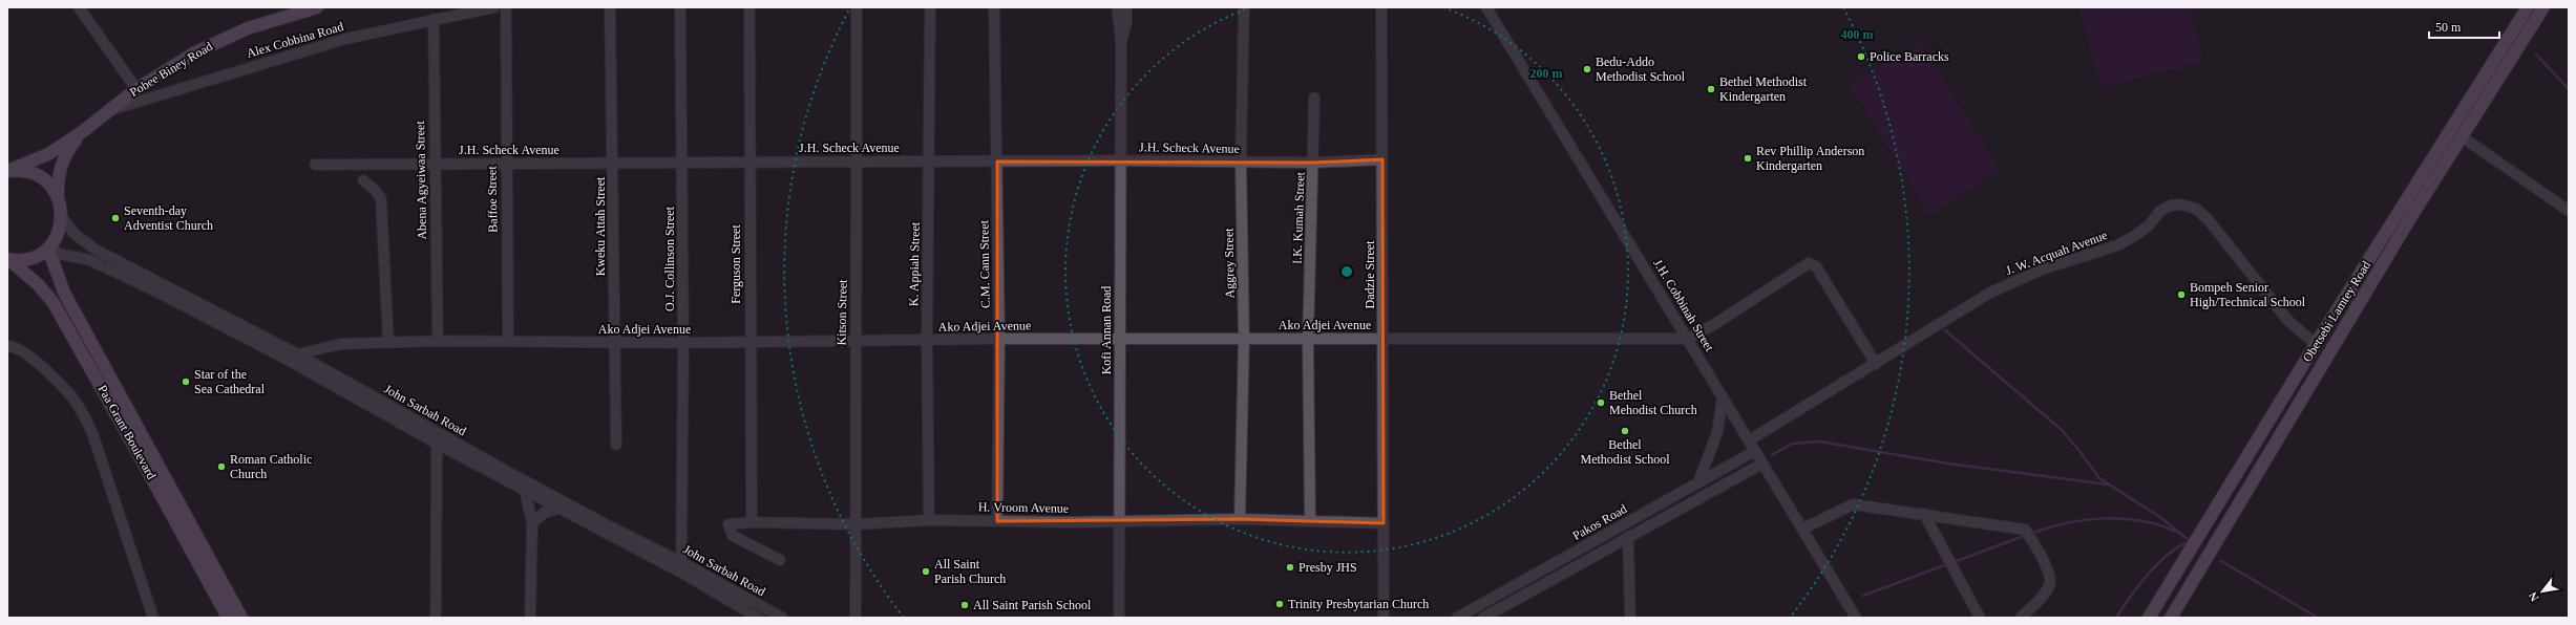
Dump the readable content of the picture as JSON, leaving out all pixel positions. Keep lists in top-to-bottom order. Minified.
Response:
{"streets":{"main road":["Pobee Biney Road","Obetsebi Lamtey Road","Paa Grant Boulevard"],"street":["Alex Cobbina Road","J.H. Scheck Avenue","Abena Agyeiwaa Street","Baffoe Street","I.K. Kumah Street","Kweku Attah Street","J. W. Acquah Avenue","O.J. Collinson Street","Aggrey Street","Ferguson Street","K. Appiah Street","C.M. Cann Street","Dadzie Street","J.H. Cobbinah Street","Kitson Street","Ako Adjei Avenue","Kofi Annan Road","John Sarbah Road","H. Vroom Avenue","Pakos Road"]},"crossings":[["Alex Cobbina Road","Pobee Biney Road"],["Alex Cobbina Road","Abena Agyeiwaa Street"],["J.H. Scheck Avenue","Abena Agyeiwaa Street"],["J.H. Scheck Avenue","Baffoe Street"],["J.H. Scheck Avenue","I.K. Kumah Street"],["J.H. Scheck Avenue","Kweku Attah Street"],["J.H. Scheck Avenue","O.J. Collinson Street"],["J.H. Scheck Avenue","Aggrey Street"],["J.H. Scheck Avenue","Ferguson Street"],["J.H. Scheck Avenue","K. Appiah Street"],["J.H. Scheck Avenue","C.M. Cann Street"],["J.H. Scheck Avenue","Dadzie Street"],["J.H. Scheck Avenue","Kitson Street"],["J.H. Scheck Avenue","Kofi Annan Road"],["Abena Agyeiwaa Street","Ako Adjei Avenue"],["Baffoe Street","Ako Adjei Avenue"],["I.K. Kumah Street","Ako Adjei Avenue"],["I.K. Kumah Street","H. Vroom Avenue"],["Kweku Attah Street","Ako Adjei Avenue"],["J. W. Acquah Avenue","J.H. Cobbinah Street"],["J. W. Acquah Avenue","Obetsebi Lamtey Road"],["O.J. Collinson Street","Ako Adjei Avenue"],["O.J. Collinson Street","John Sarbah Road"],["Aggrey Street","Ako Adjei Avenue"],["Aggrey Street","H. Vroom Avenue"],["Ferguson Street","Ako Adjei Avenue"],["Ferguson Street","H. Vroom Avenue"],["K. Appiah Street","Ako Adjei Avenue"],["K. Appiah Street","H. Vroom Avenue"],["C.M. Cann Street","Ako Adjei Avenue"],["C.M. Cann Street","H. Vroom Avenue"],["Dadzie Street","Ako Adjei Avenue"],["Dadzie Street","H. Vroom Avenue"],["J.H. Cobbinah Street","Ako Adjei Avenue"],["J.H. Cobbinah Street","Pakos Road"],["Kitson Street","Ako Adjei Avenue"],["Kitson Street","H. Vroom Avenue"],["Ako Adjei Avenue","Kofi Annan Road"],["Ako Adjei Avenue","John Sarbah Road"],["Kofi Annan Road","H. Vroom Avenue"],["John Sarbah Road","Paa Grant Boulevard"]],"places":["Police Barracks","Bedu-Addo Methodist School","Bethel Methodist Kindergarten","Rev Phillip Anderson Kindergarten","Seventh-day Adventist Church","Bompeh Senior High/Technical School","Star of the Sea Cathedral","Bethel Mehodist Church","Bethel Methodist School","Roman Catholic Church","Presby JHS","All Saint Parish Church","Trinity Presbytarian Church","All Saint Parish School"],"scale_bar":"50 m","north":"bottom left","rings":["400 m","200 m"]}
